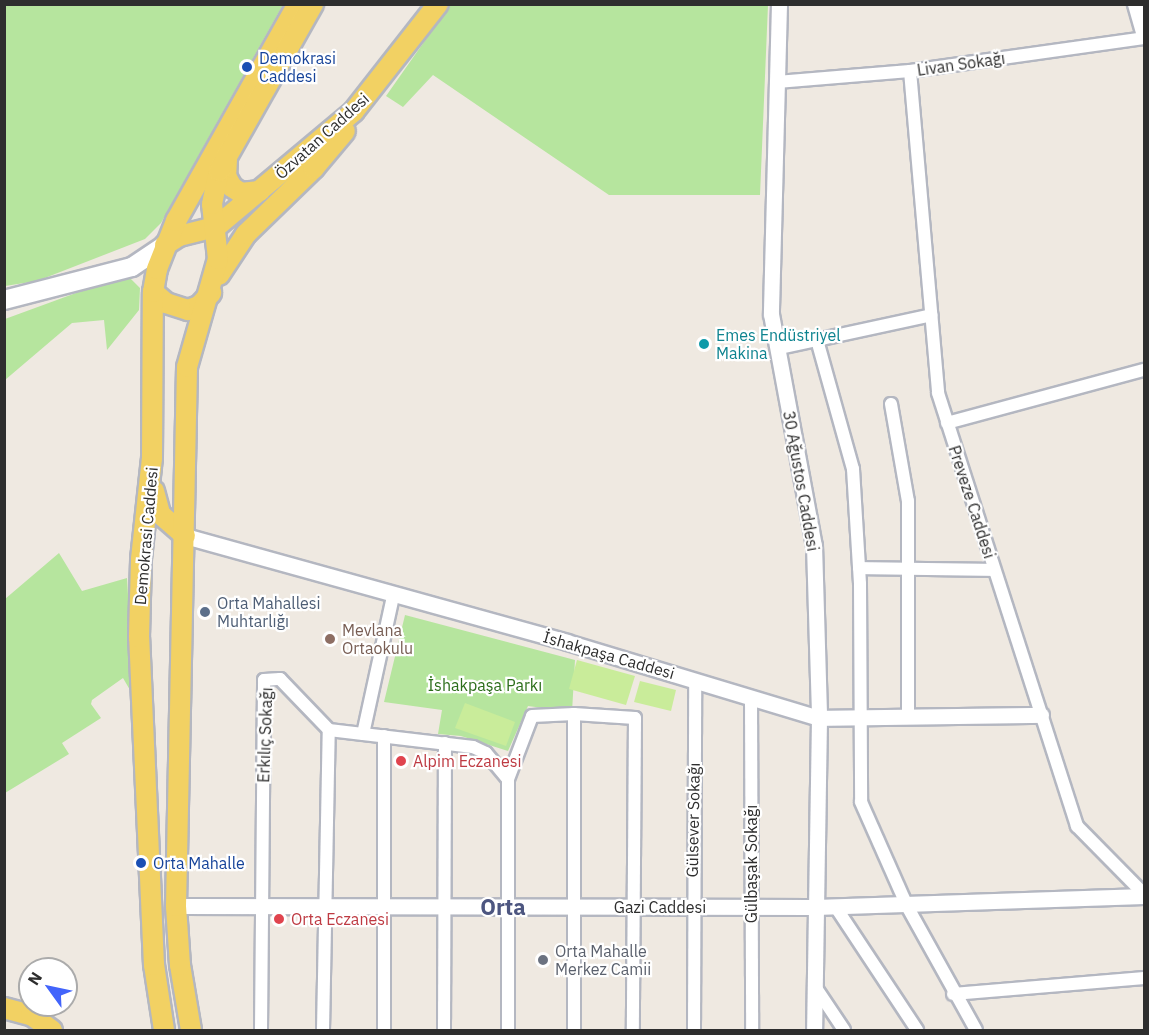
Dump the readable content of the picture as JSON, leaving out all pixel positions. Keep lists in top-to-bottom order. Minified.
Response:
{"streets":{"main road":["Özvatan Caddesi","Demokrasi Caddesi"],"street":["Livan Sokağı","30 Ağustos Caddesi","Preveze Caddesi","İshakpaşa Caddesi","Erkılıç Sokağı","Gülsever Sokağı","Gülbaşak Sokağı","Gazi Caddesi"]},"crossings":[["Livan Sokağı","30 Ağustos Caddesi"],["Livan Sokağı","Preveze Caddesi"],["Özvatan Caddesi","Demokrasi Caddesi"],["30 Ağustos Caddesi","İshakpaşa Caddesi"],["30 Ağustos Caddesi","Gazi Caddesi"],["Preveze Caddesi","İshakpaşa Caddesi"],["Preveze Caddesi","Gazi Caddesi"],["Demokrasi Caddesi","İshakpaşa Caddesi"],["Demokrasi Caddesi","Gazi Caddesi"],["İshakpaşa Caddesi","Gülsever Sokağı"],["İshakpaşa Caddesi","Gülbaşak Sokağı"],["Erkılıç Sokağı","Gazi Caddesi"],["Gülsever Sokağı","Gazi Caddesi"],["Gülbaşak Sokağı","Gazi Caddesi"]],"districts":["Orta"],"parks":["İshakpaşa Parkı"],"places":["Demokrasi Caddesi","Emes Endüstriyel Makina","Orta Mahallesi Muhtarlığı","Mevlana Ortaokulu","Alpim Eczanesi","Orta Mahalle","Orta Eczanesi","Orta Mahalle Merkez Camii"],"north":"top left"}
